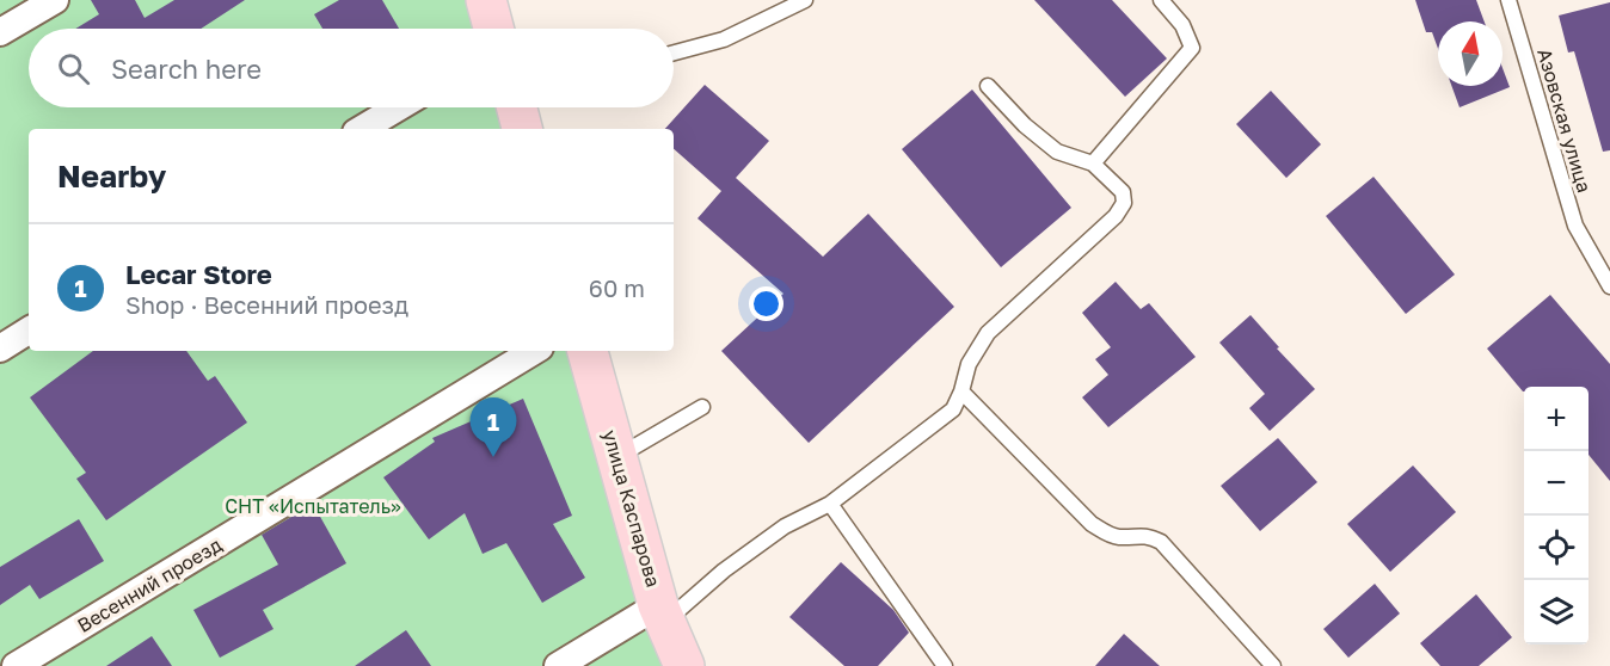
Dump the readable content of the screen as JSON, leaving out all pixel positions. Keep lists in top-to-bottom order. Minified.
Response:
{"streets":{"main road":["улица Каспарова"],"street":["Весенний проезд"],"lane":["Азовская улица"]},"parks":["СНТ «Испытатель»"],"north":"top","page":{"search":"Search here","heading":"Nearby","list":[{"mark":"1","name":"Lecar Store","note":"Shop · Весенний проезд","value":"60 m"}],"map_buttons":["+","−"],"pins":"1"}}
